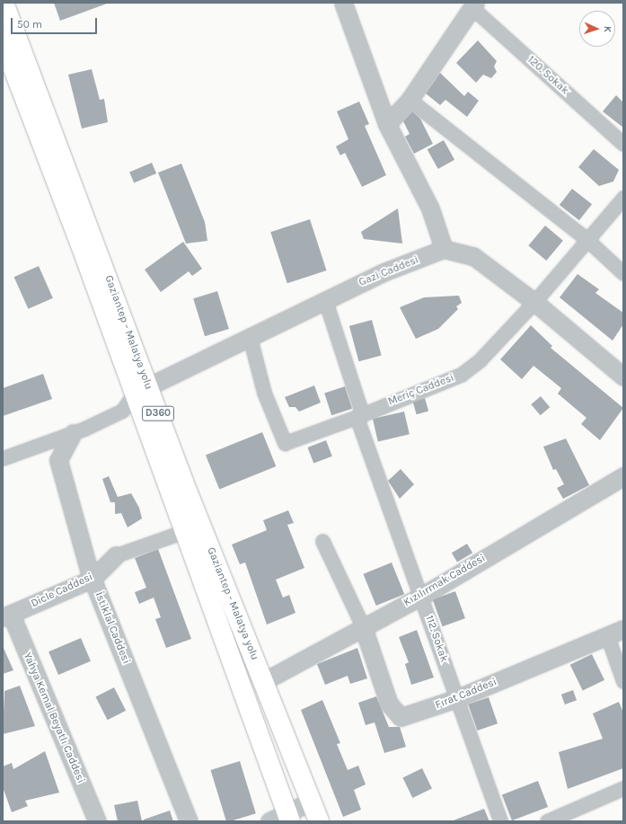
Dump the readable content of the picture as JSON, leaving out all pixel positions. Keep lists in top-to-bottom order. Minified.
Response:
{"streets":{"highway":["Gaziantep - Malatya yolu","D360"],"street":["120. Sokak","Gazi Caddesi","Meriç Caddesi","Kızılırmak Caddesi","Dicle Caddesi","İstiklal Caddesi","112. Sokak","Fırat Caddesi","Yahya Kemal Beyatlı Caddesi"]},"crossings":[["Gazi Caddesi","Gaziantep - Malatya yolu"],["Gazi Caddesi","Meriç Caddesi"],["Gazi Caddesi","112. Sokak"],["Gaziantep - Malatya yolu","Kızılırmak Caddesi"],["Meriç Caddesi","112. Sokak"],["Kızılırmak Caddesi","112. Sokak"],["Kızılırmak Caddesi","Fırat Caddesi"],["Dicle Caddesi","İstiklal Caddesi"],["Dicle Caddesi","Yahya Kemal Beyatlı Caddesi"],["112. Sokak","Fırat Caddesi"]],"scale_bar":"50 m","north":"right"}
